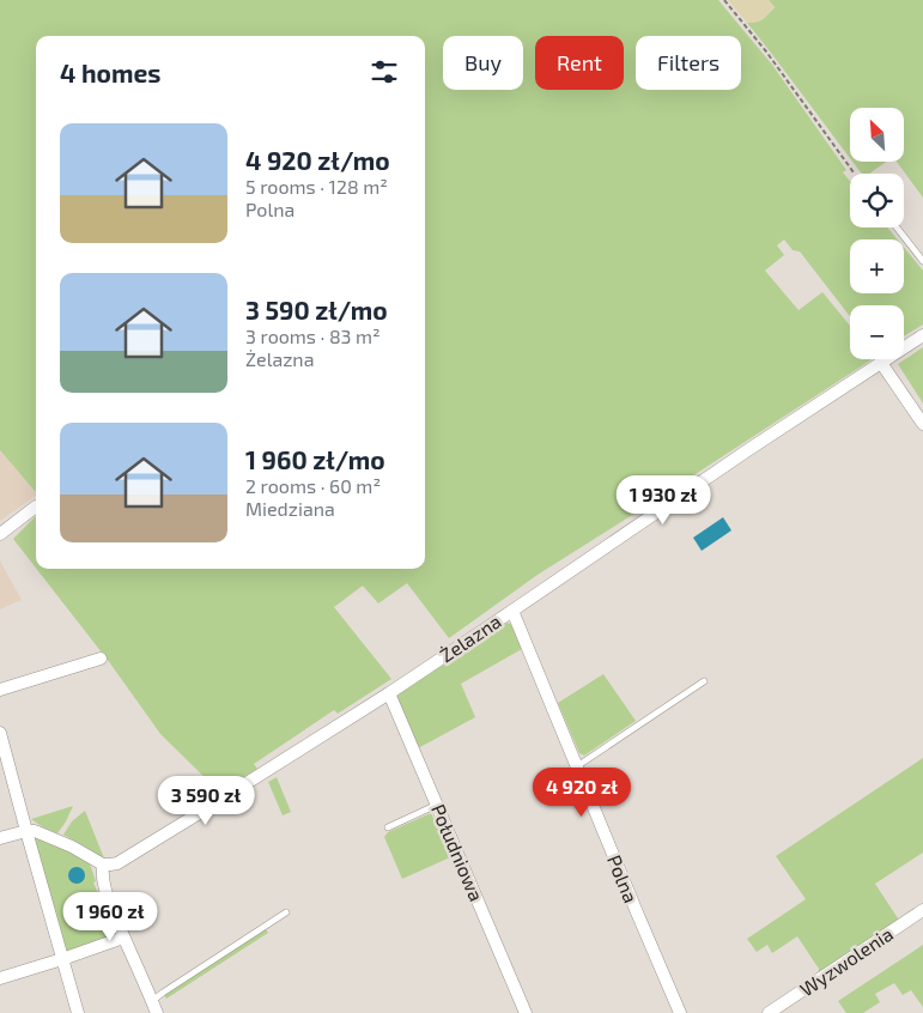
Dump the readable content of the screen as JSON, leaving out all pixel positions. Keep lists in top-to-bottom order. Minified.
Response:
{"streets":{"street":["Żelazna","Południowa","Polna","Wyzwolenia"]},"crossings":[["Żelazna","Południowa"],["Żelazna","Polna"]],"north":"top left","page":{"chip":["Buy","Rent","Filters"],"heading":"4 homes","map_buttons":["+","−"],"list":[{"name":"4 920 zł/mo","note":"5 rooms · 128 m² · Polna"},{"name":"3 590 zł/mo","note":"3 rooms · 83 m² · Żelazna"},{"name":"1 960 zł/mo","note":"2 rooms · 60 m² · Miedziana"}],"price":["1 930 zł","4 920 zł","3 590 zł","1 960 zł"]}}
